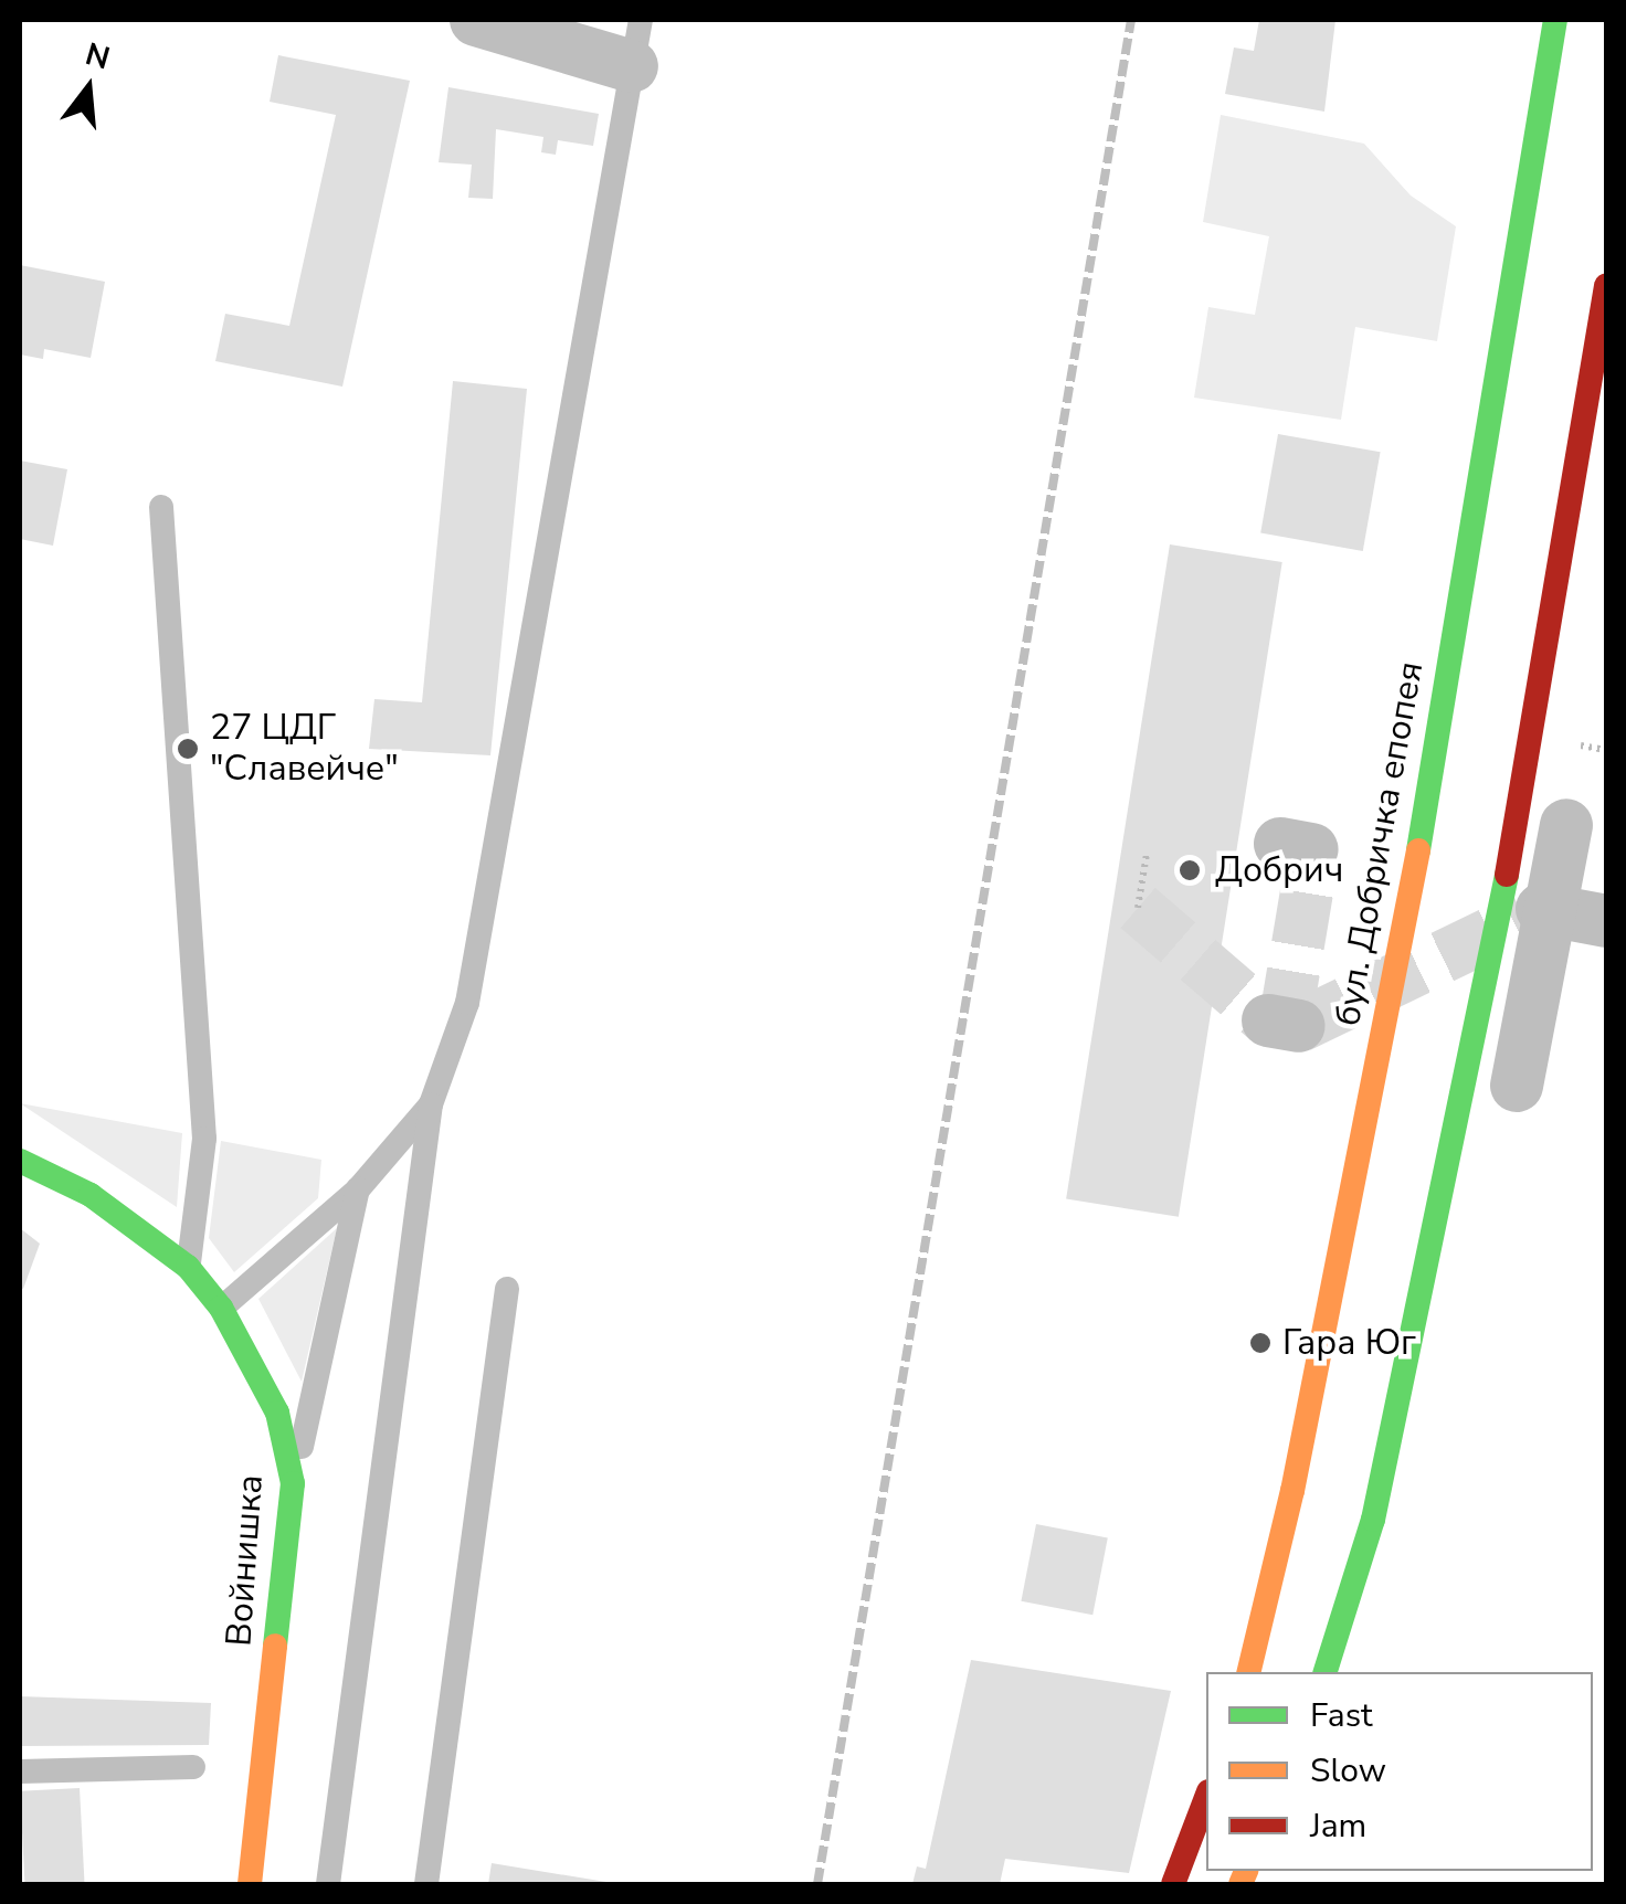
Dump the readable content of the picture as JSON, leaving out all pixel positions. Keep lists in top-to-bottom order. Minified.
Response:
{"streets":{"main road":["бул. Добричка епопея","Войнишка"]},"places":["27 ЦДГ \"Славейче\"","Добрич","Гара Юг"],"legend":["Fast","Slow","Jam"],"north":"top"}
